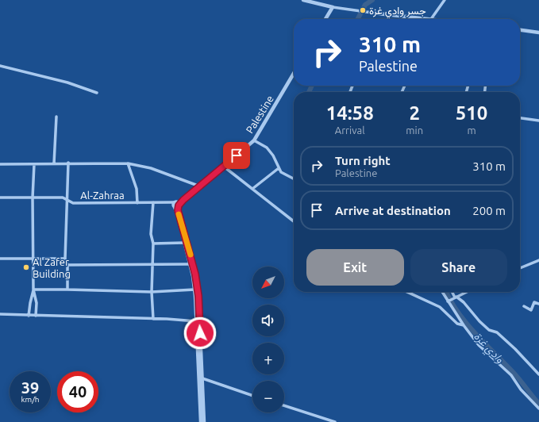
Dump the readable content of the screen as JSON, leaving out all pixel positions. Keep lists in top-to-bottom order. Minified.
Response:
{"streets":{"street":["Palestine","Al-Zahraa"]},"crossings":[["Palestine","Al-Zahraa"]],"water":["وادي غزة"],"places":["جسر وادي غزة","Al Zafer Building"],"north":"bottom left","page":{"turn":["310 m","Palestine"],"eta":["14:58","Arrival","2","min","510","m"],"list":[{"name":"Turn right","note":"Palestine","value":"310 m"},{"name":"Arrive at destination","value":"200 m"}],"buttons":["Exit","Share"],"map_buttons":["+","−"],"speed":"39 km/h","limit":"40"}}
